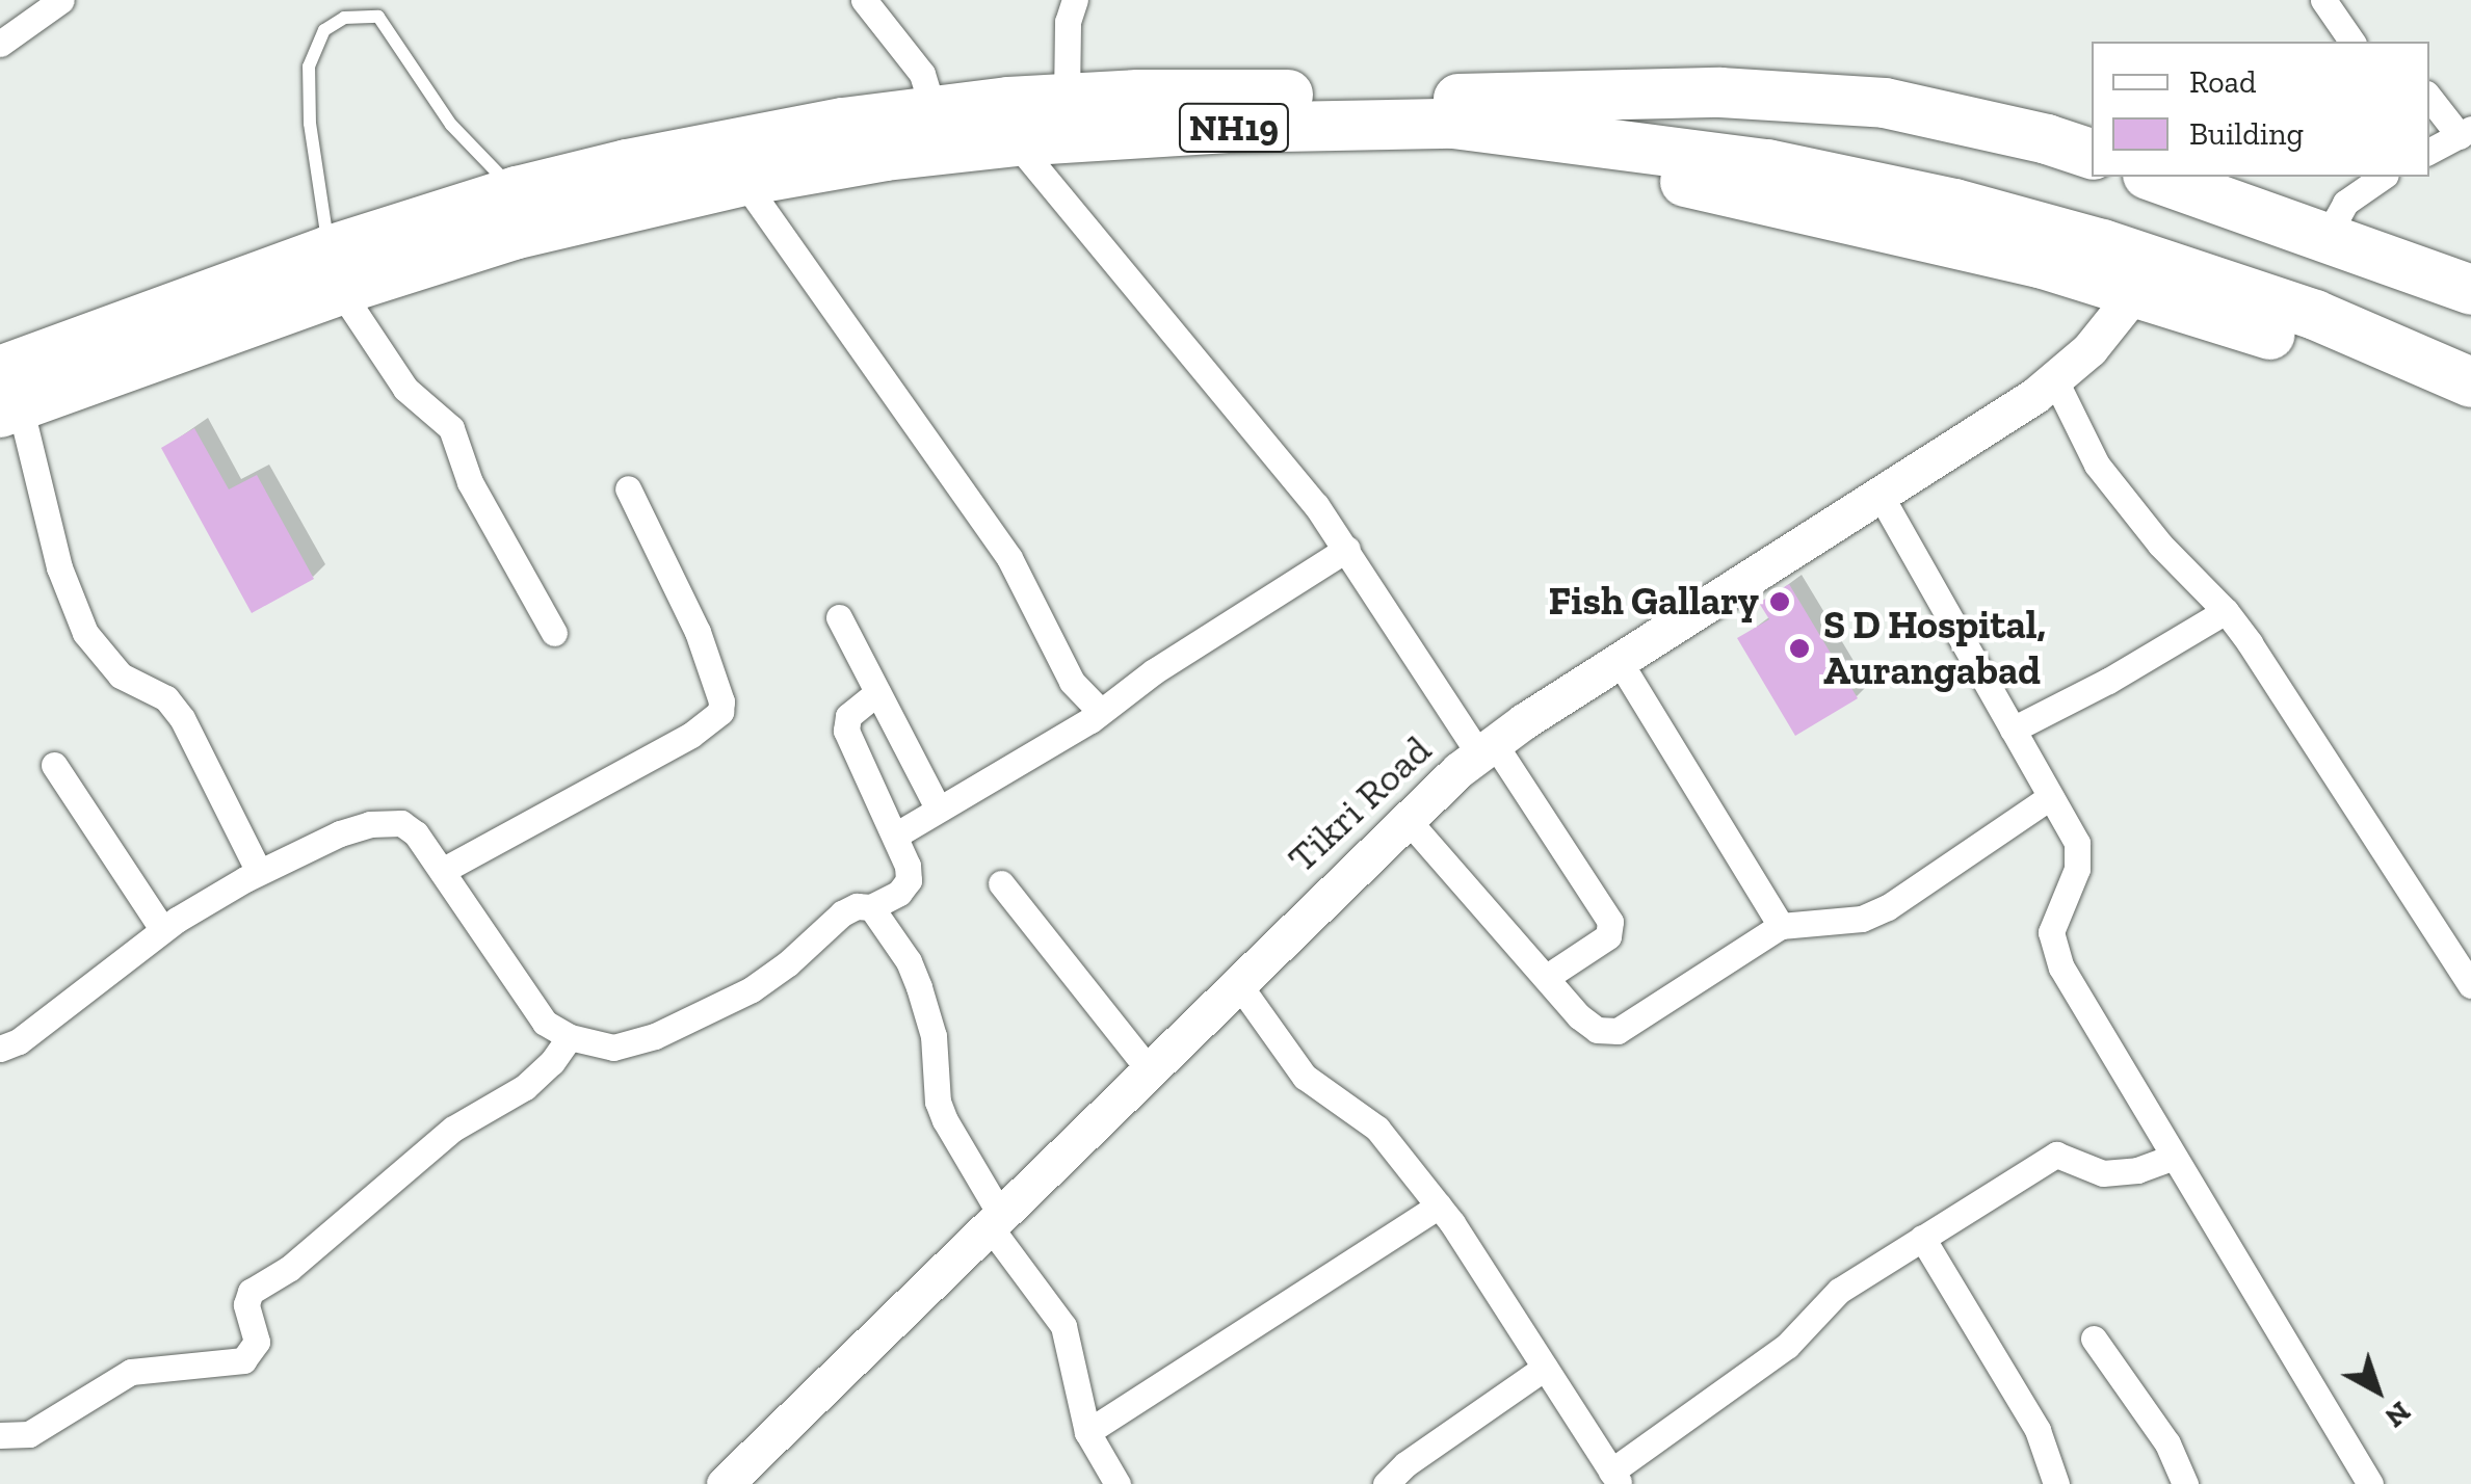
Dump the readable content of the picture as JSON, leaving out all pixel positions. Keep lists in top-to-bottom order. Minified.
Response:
{"streets":{"highway":["NH19"],"street":["Tikri Road"]},"places":["Fish Gallary","S D Hospital, Aurangabad"],"legend":["Road","Building"],"north":"bottom right"}
